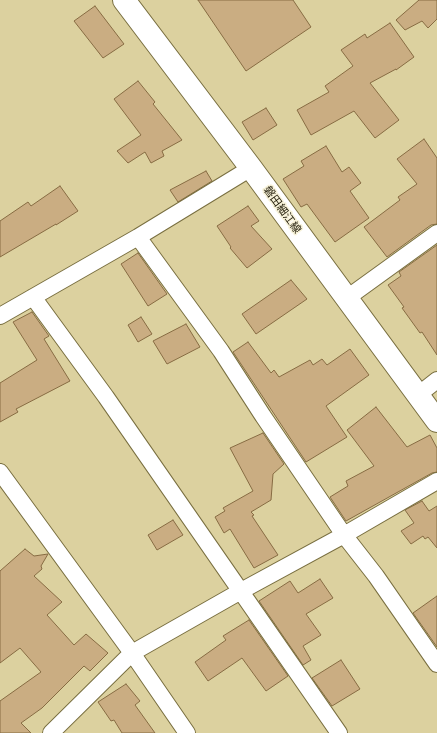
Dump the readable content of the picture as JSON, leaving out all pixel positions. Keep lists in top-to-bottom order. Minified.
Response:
{"streets":{"main road":["磐田細江線"]}}
